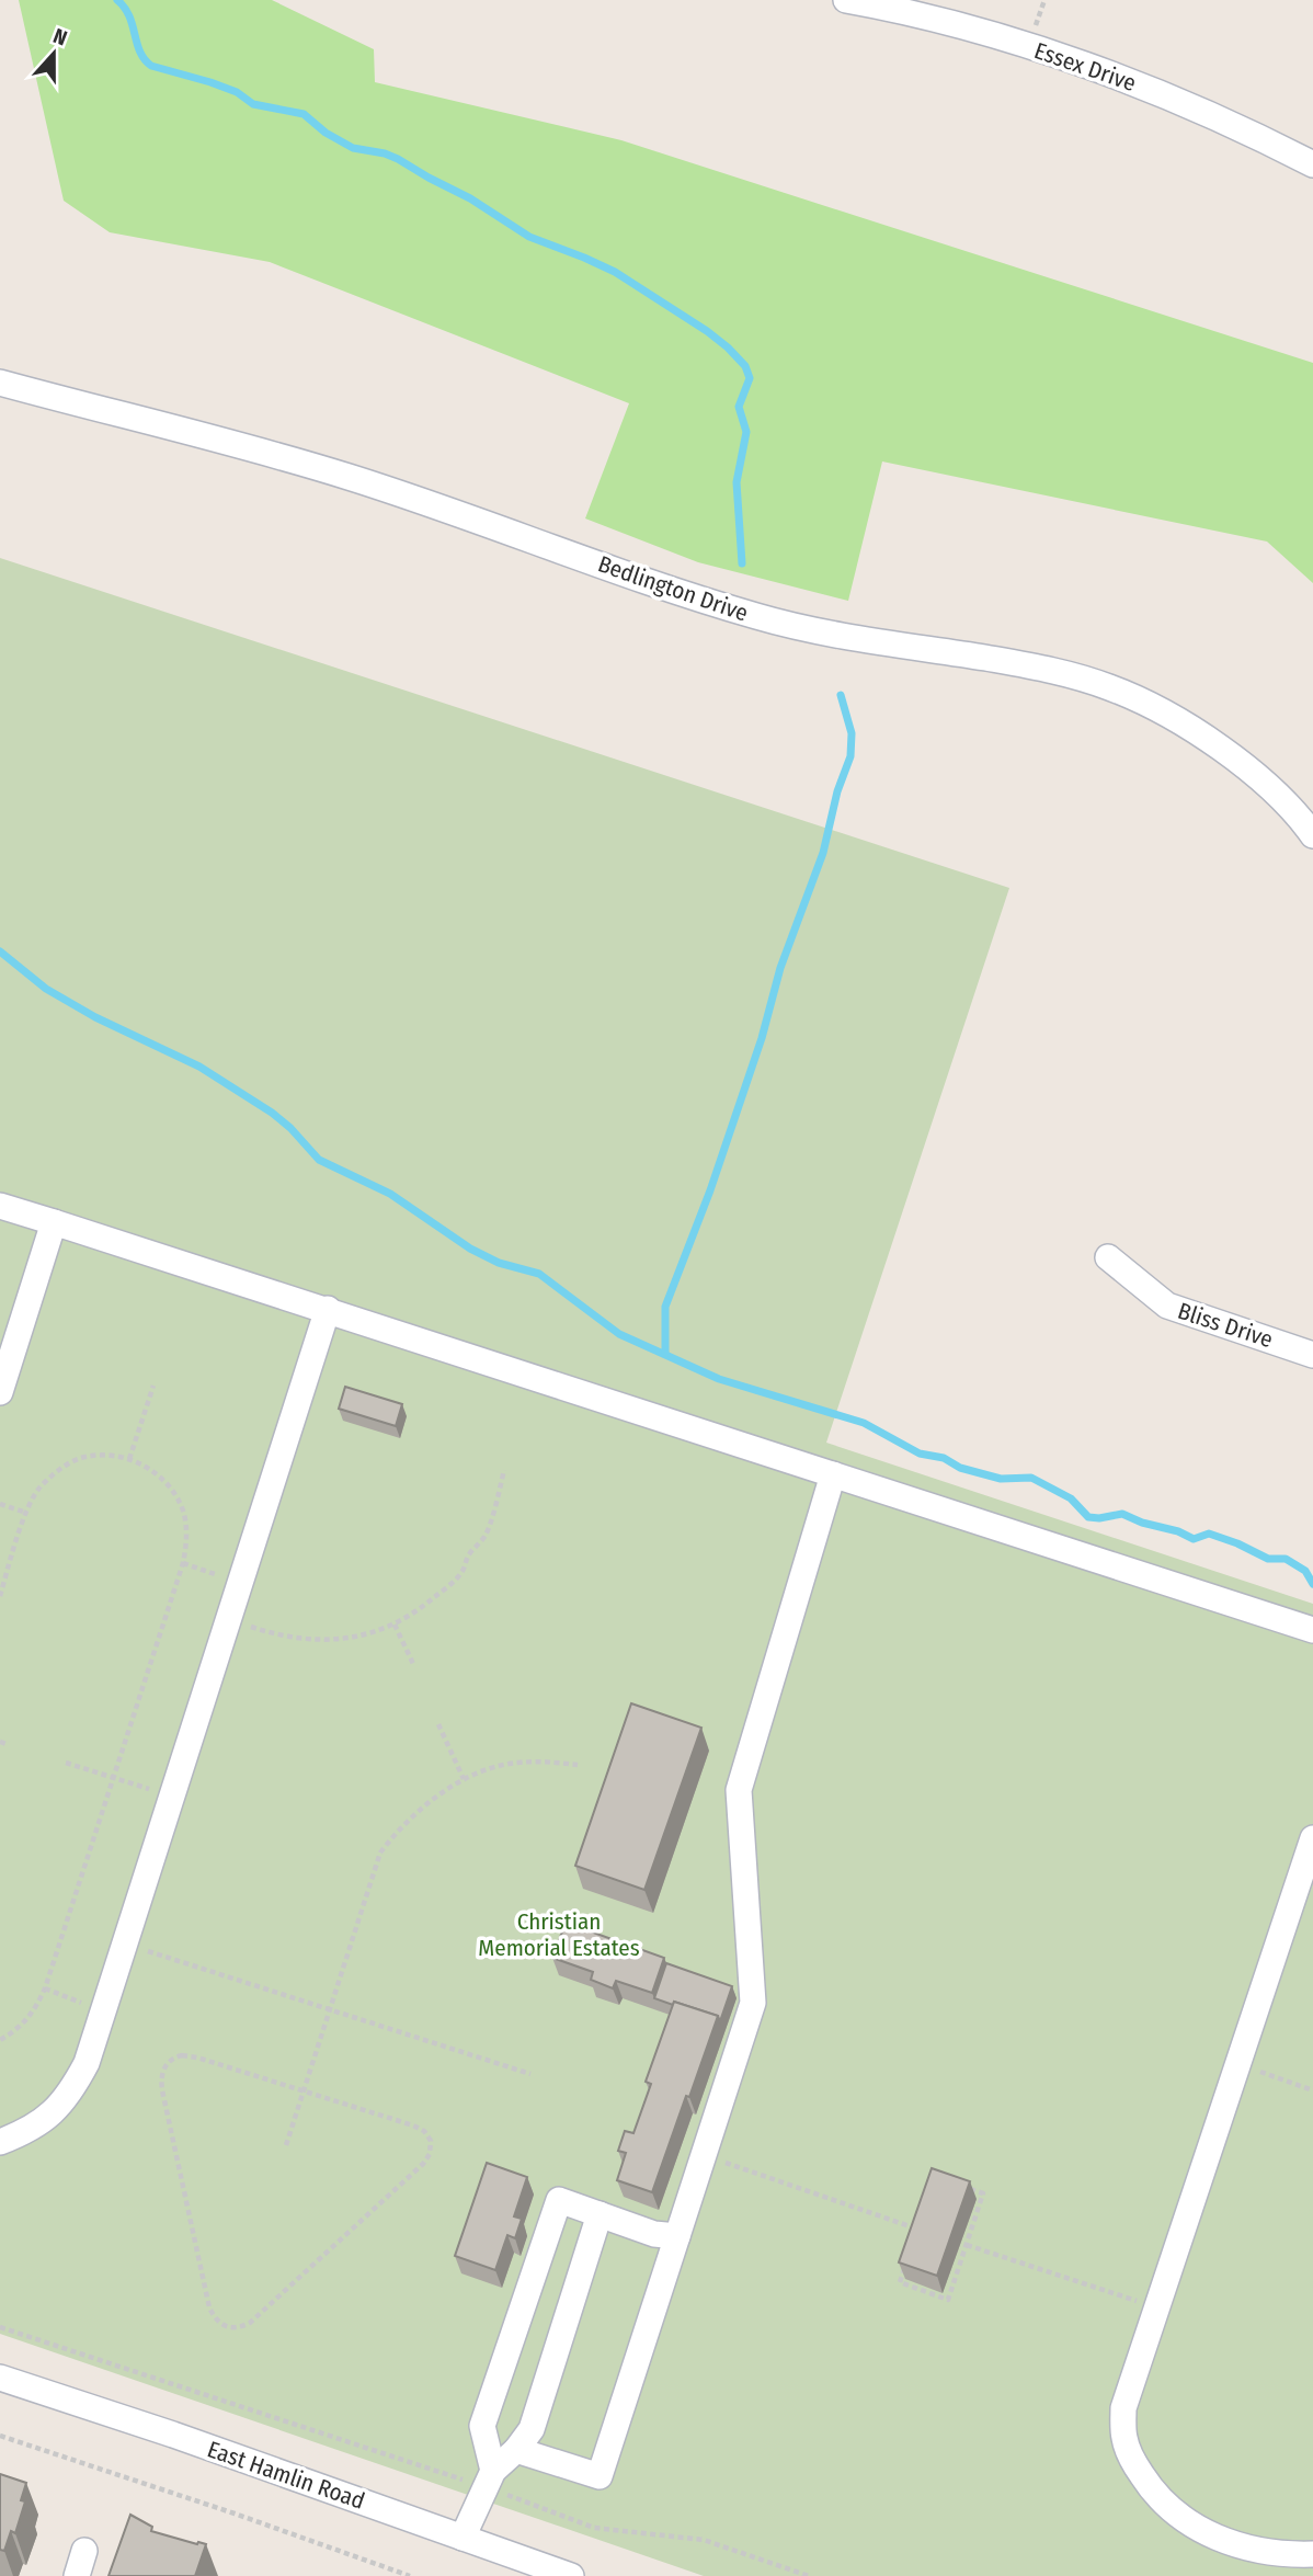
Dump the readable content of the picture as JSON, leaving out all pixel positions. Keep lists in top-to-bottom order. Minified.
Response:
{"streets":{"street":["Essex Drive","Bedlington Drive","Bliss Drive","East Hamlin Road"]},"parks":["Christian Memorial Estates"],"north":"top"}
